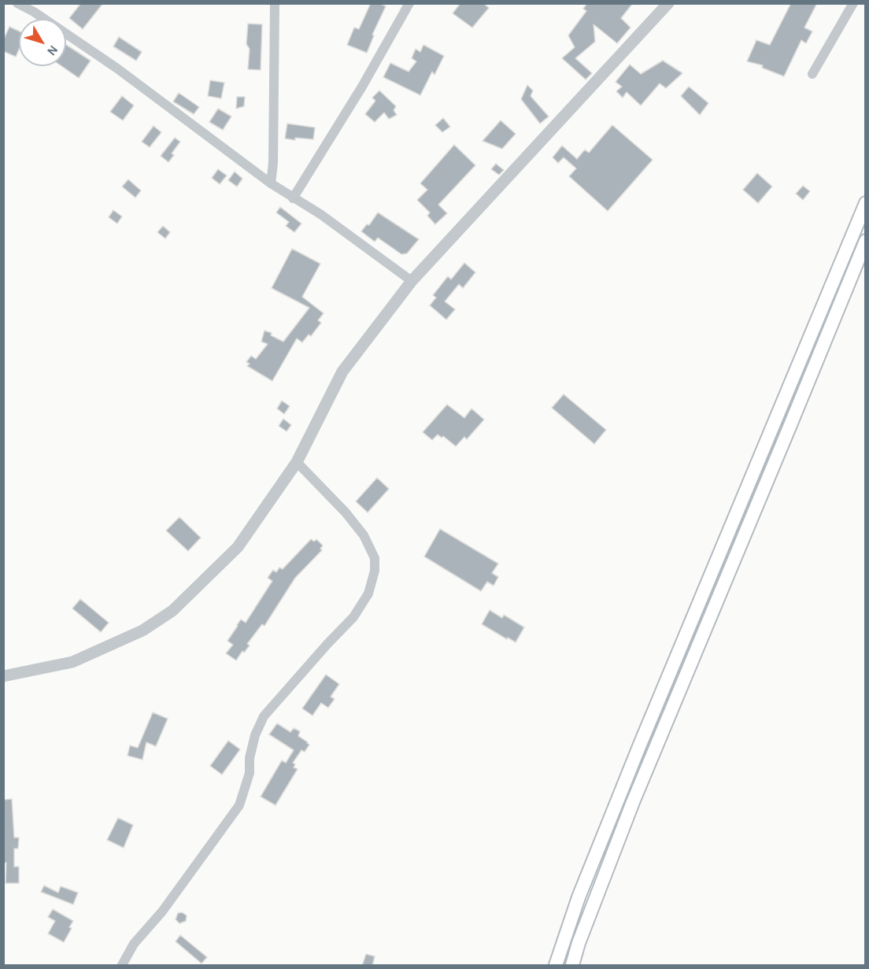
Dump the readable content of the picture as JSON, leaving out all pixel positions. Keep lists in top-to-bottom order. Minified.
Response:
{"north":"bottom right"}
